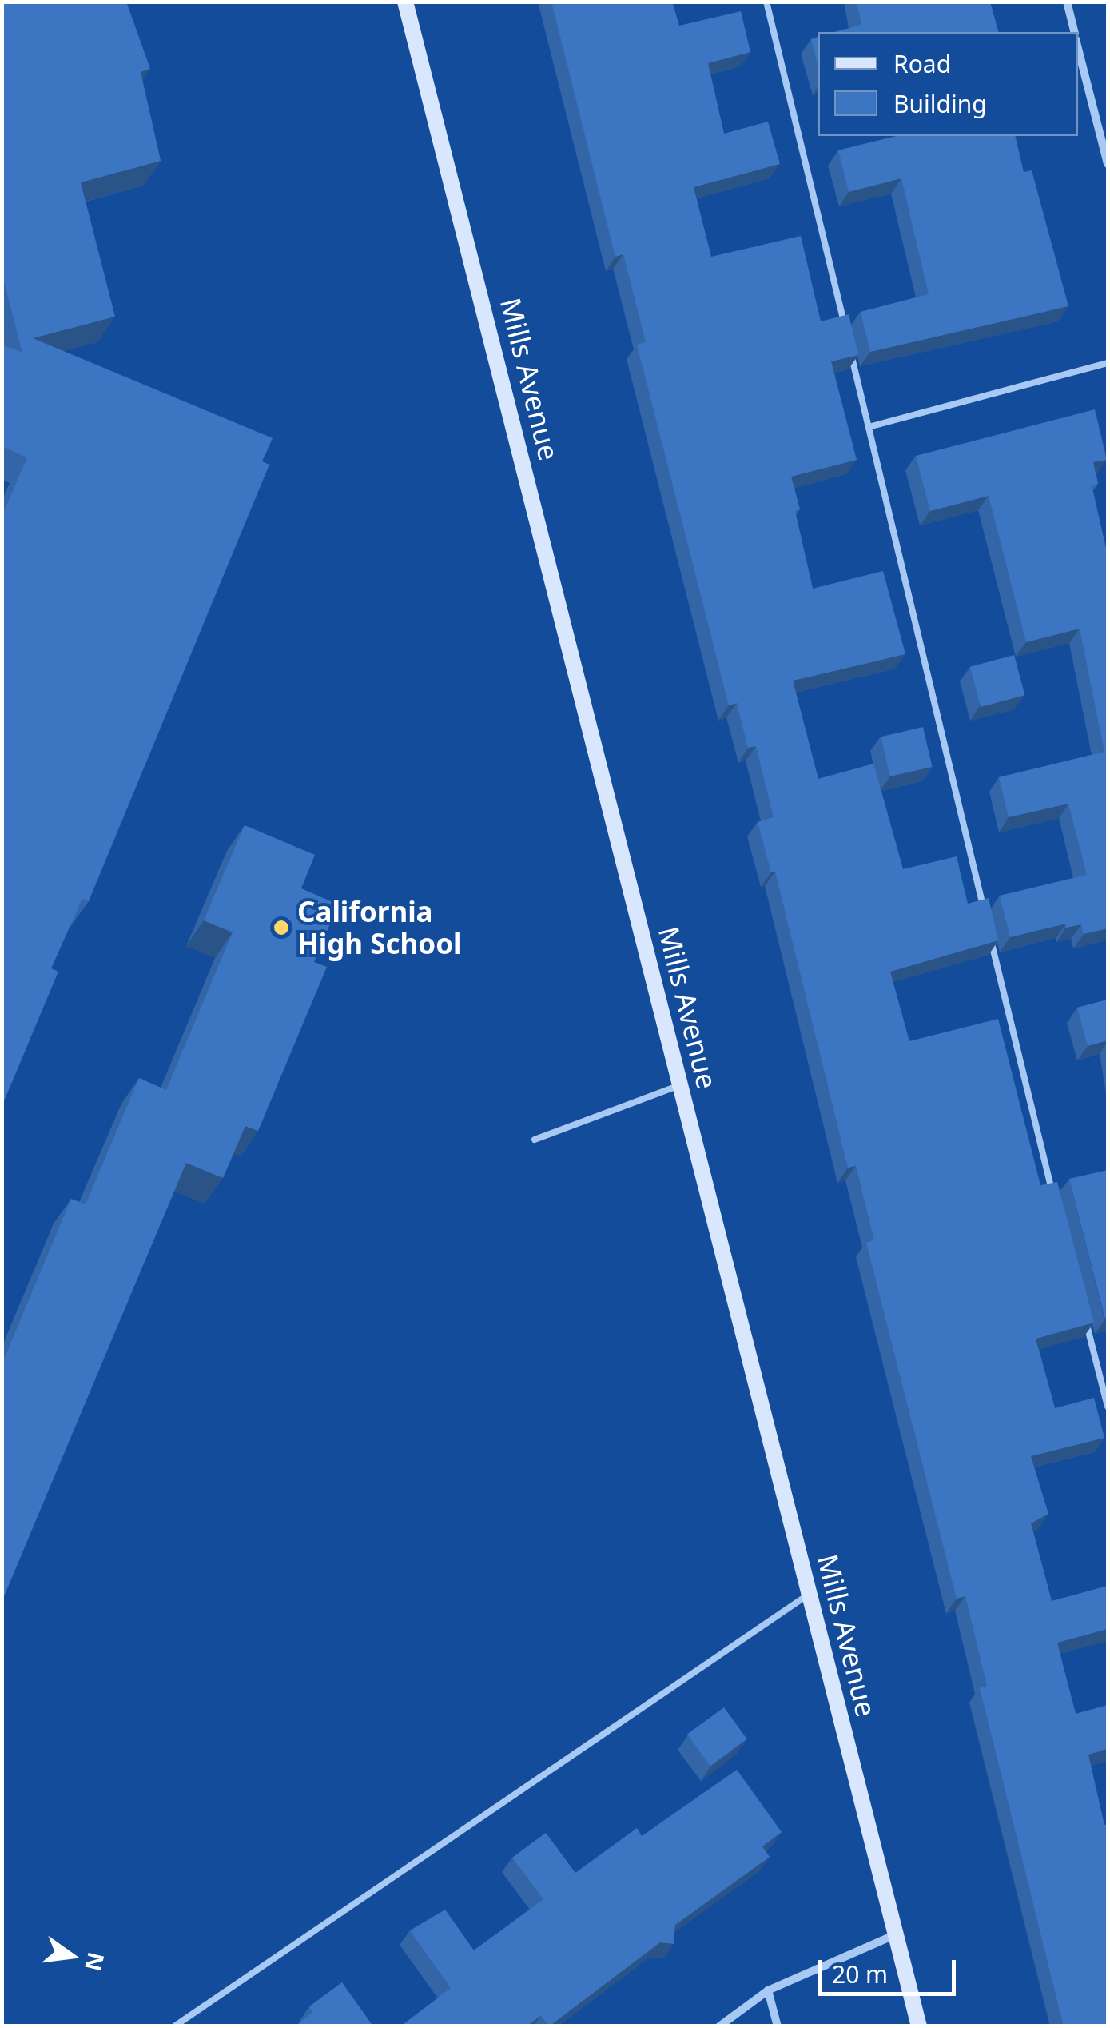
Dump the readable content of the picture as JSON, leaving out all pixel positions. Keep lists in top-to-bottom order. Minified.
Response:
{"streets":{"main road":["Mills Avenue"]},"places":["California High School"],"legend":["Road","Building"],"scale_bar":"20 m","north":"right"}
